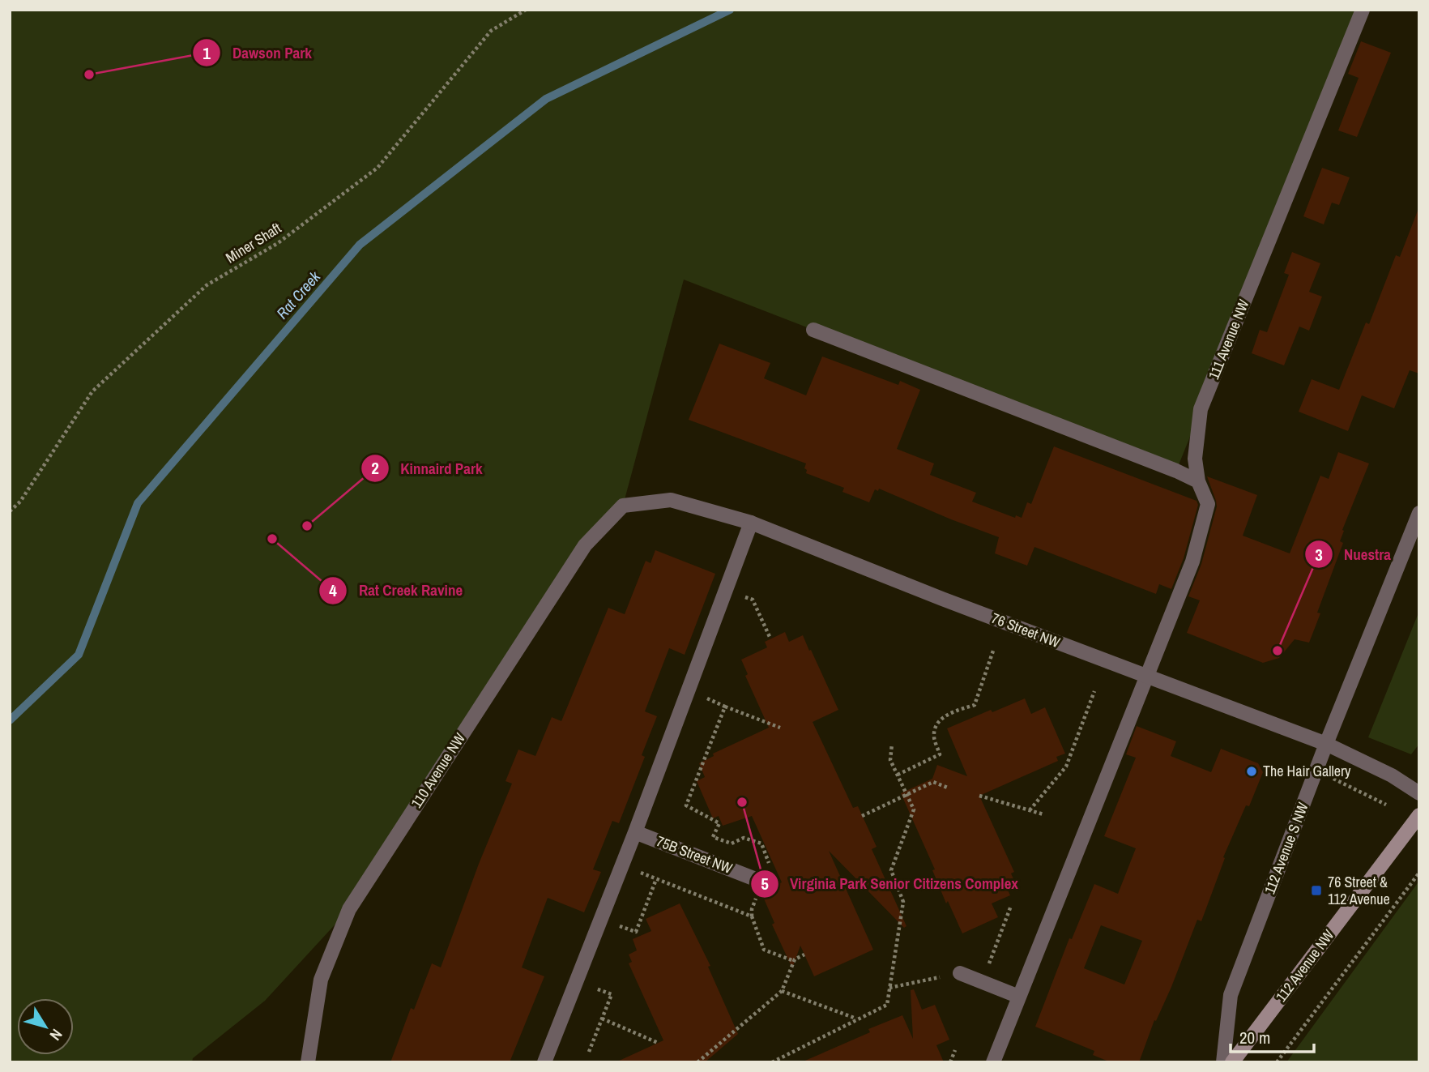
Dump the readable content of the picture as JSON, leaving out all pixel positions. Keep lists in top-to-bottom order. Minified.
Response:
{"streets":{"main road":["112 Avenue NW"],"street":["111 Avenue NW","76 Street NW","110 Avenue NW","112 Avenue S NW","75B Street NW"],"path":["Miner Shaft"]},"crossings":[["111 Avenue NW","76 Street NW"],["76 Street NW","110 Avenue NW"],["76 Street NW","112 Avenue S NW"]],"water":["Rat Creek"],"places":{"other":["Dawson Park","Kinnaird Park","Rat Creek Ravine","Nuestra","The Hair Gallery","Virginia Park Senior Citizens Complex"],"transit":["76 Street & 112 Avenue"]},"scale_bar":"20 m","north":"bottom right"}
